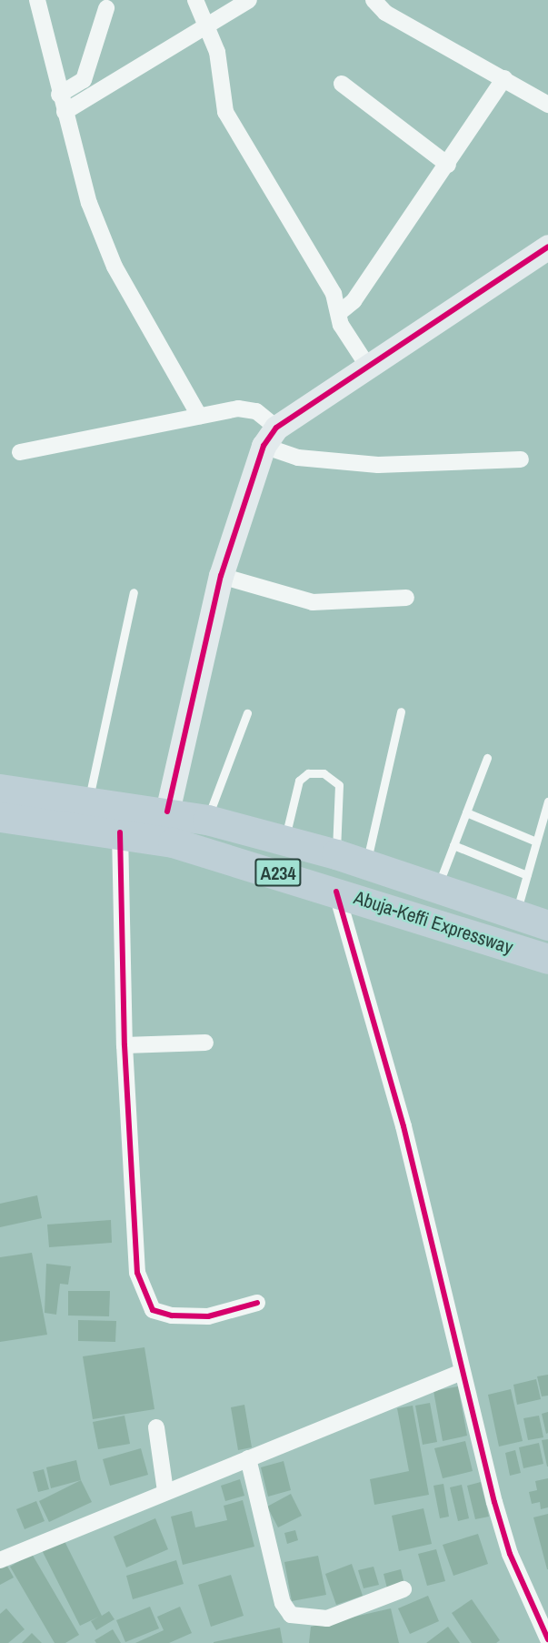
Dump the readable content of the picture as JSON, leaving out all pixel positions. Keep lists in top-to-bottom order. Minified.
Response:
{"streets":{"highway":["A234","Abuja-Keffi Expressway"]}}
